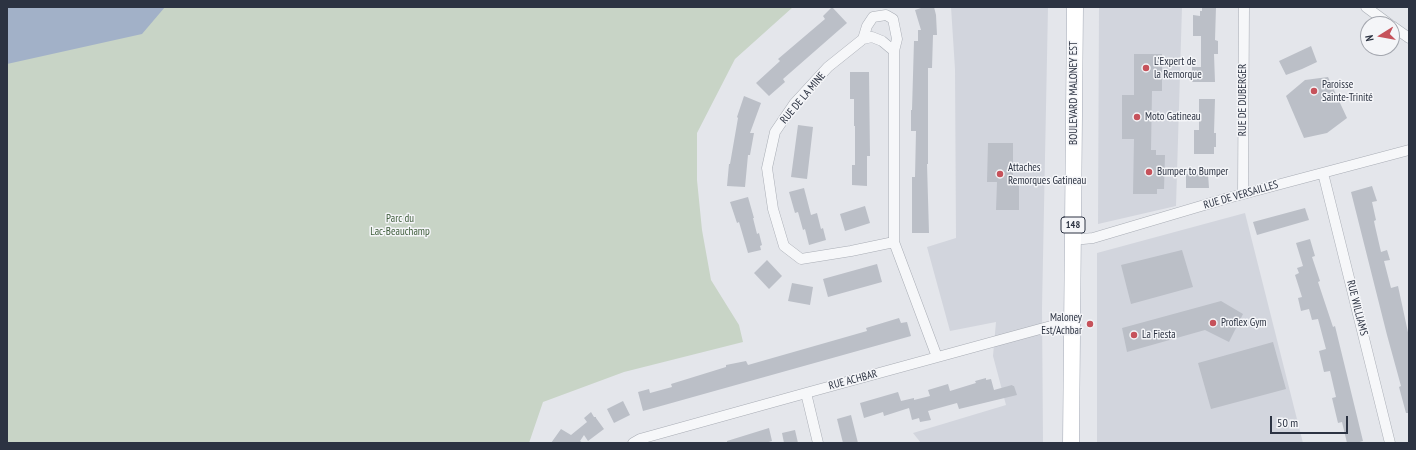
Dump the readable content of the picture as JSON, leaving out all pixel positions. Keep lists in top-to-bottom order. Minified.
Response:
{"streets":{"main road":["BOULEVARD MALONEY EST","148"],"street":["RUE DE LA MINE","RUE DE DUBERGER","RUE DE VERSAILLES","RUE WILLIAMS","RUE ACHBAR"]},"crossings":[["BOULEVARD MALONEY EST","RUE DE VERSAILLES"],["BOULEVARD MALONEY EST","RUE ACHBAR"],["RUE DE LA MINE","RUE ACHBAR"],["RUE DE DUBERGER","RUE DE VERSAILLES"],["RUE DE VERSAILLES","RUE WILLIAMS"]],"parks":["Parc du Lac-Beauchamp"],"places":["L'Expert de la Remorque","Paroisse Sainte-Trinité","Moto Gatineau","Bumper to Bumper","Attaches Remorques Gatineau","Proflex Gym","Maloney Est/Achbar","La Fiesta"],"scale_bar":"50 m","north":"left"}
